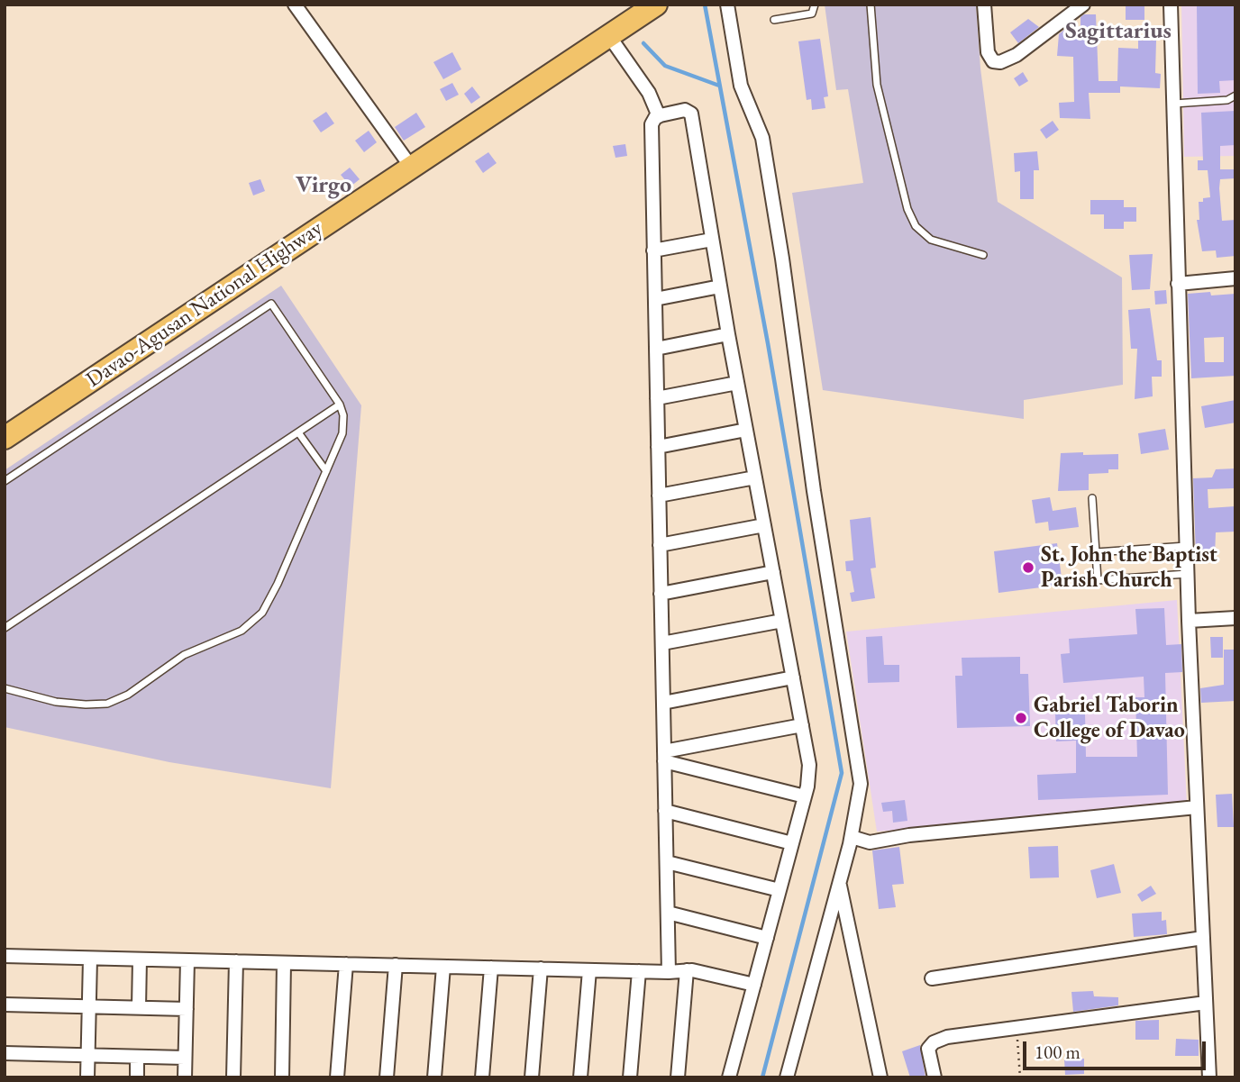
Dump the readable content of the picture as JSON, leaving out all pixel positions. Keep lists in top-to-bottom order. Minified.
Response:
{"streets":{"highway":["Davao-Agusan National Highway"]},"districts":["Sagittarius","Virgo"],"places":["St. John the Baptist Parish Church","Gabriel Taborin College of Davao"],"scale_bar":"100 m"}
